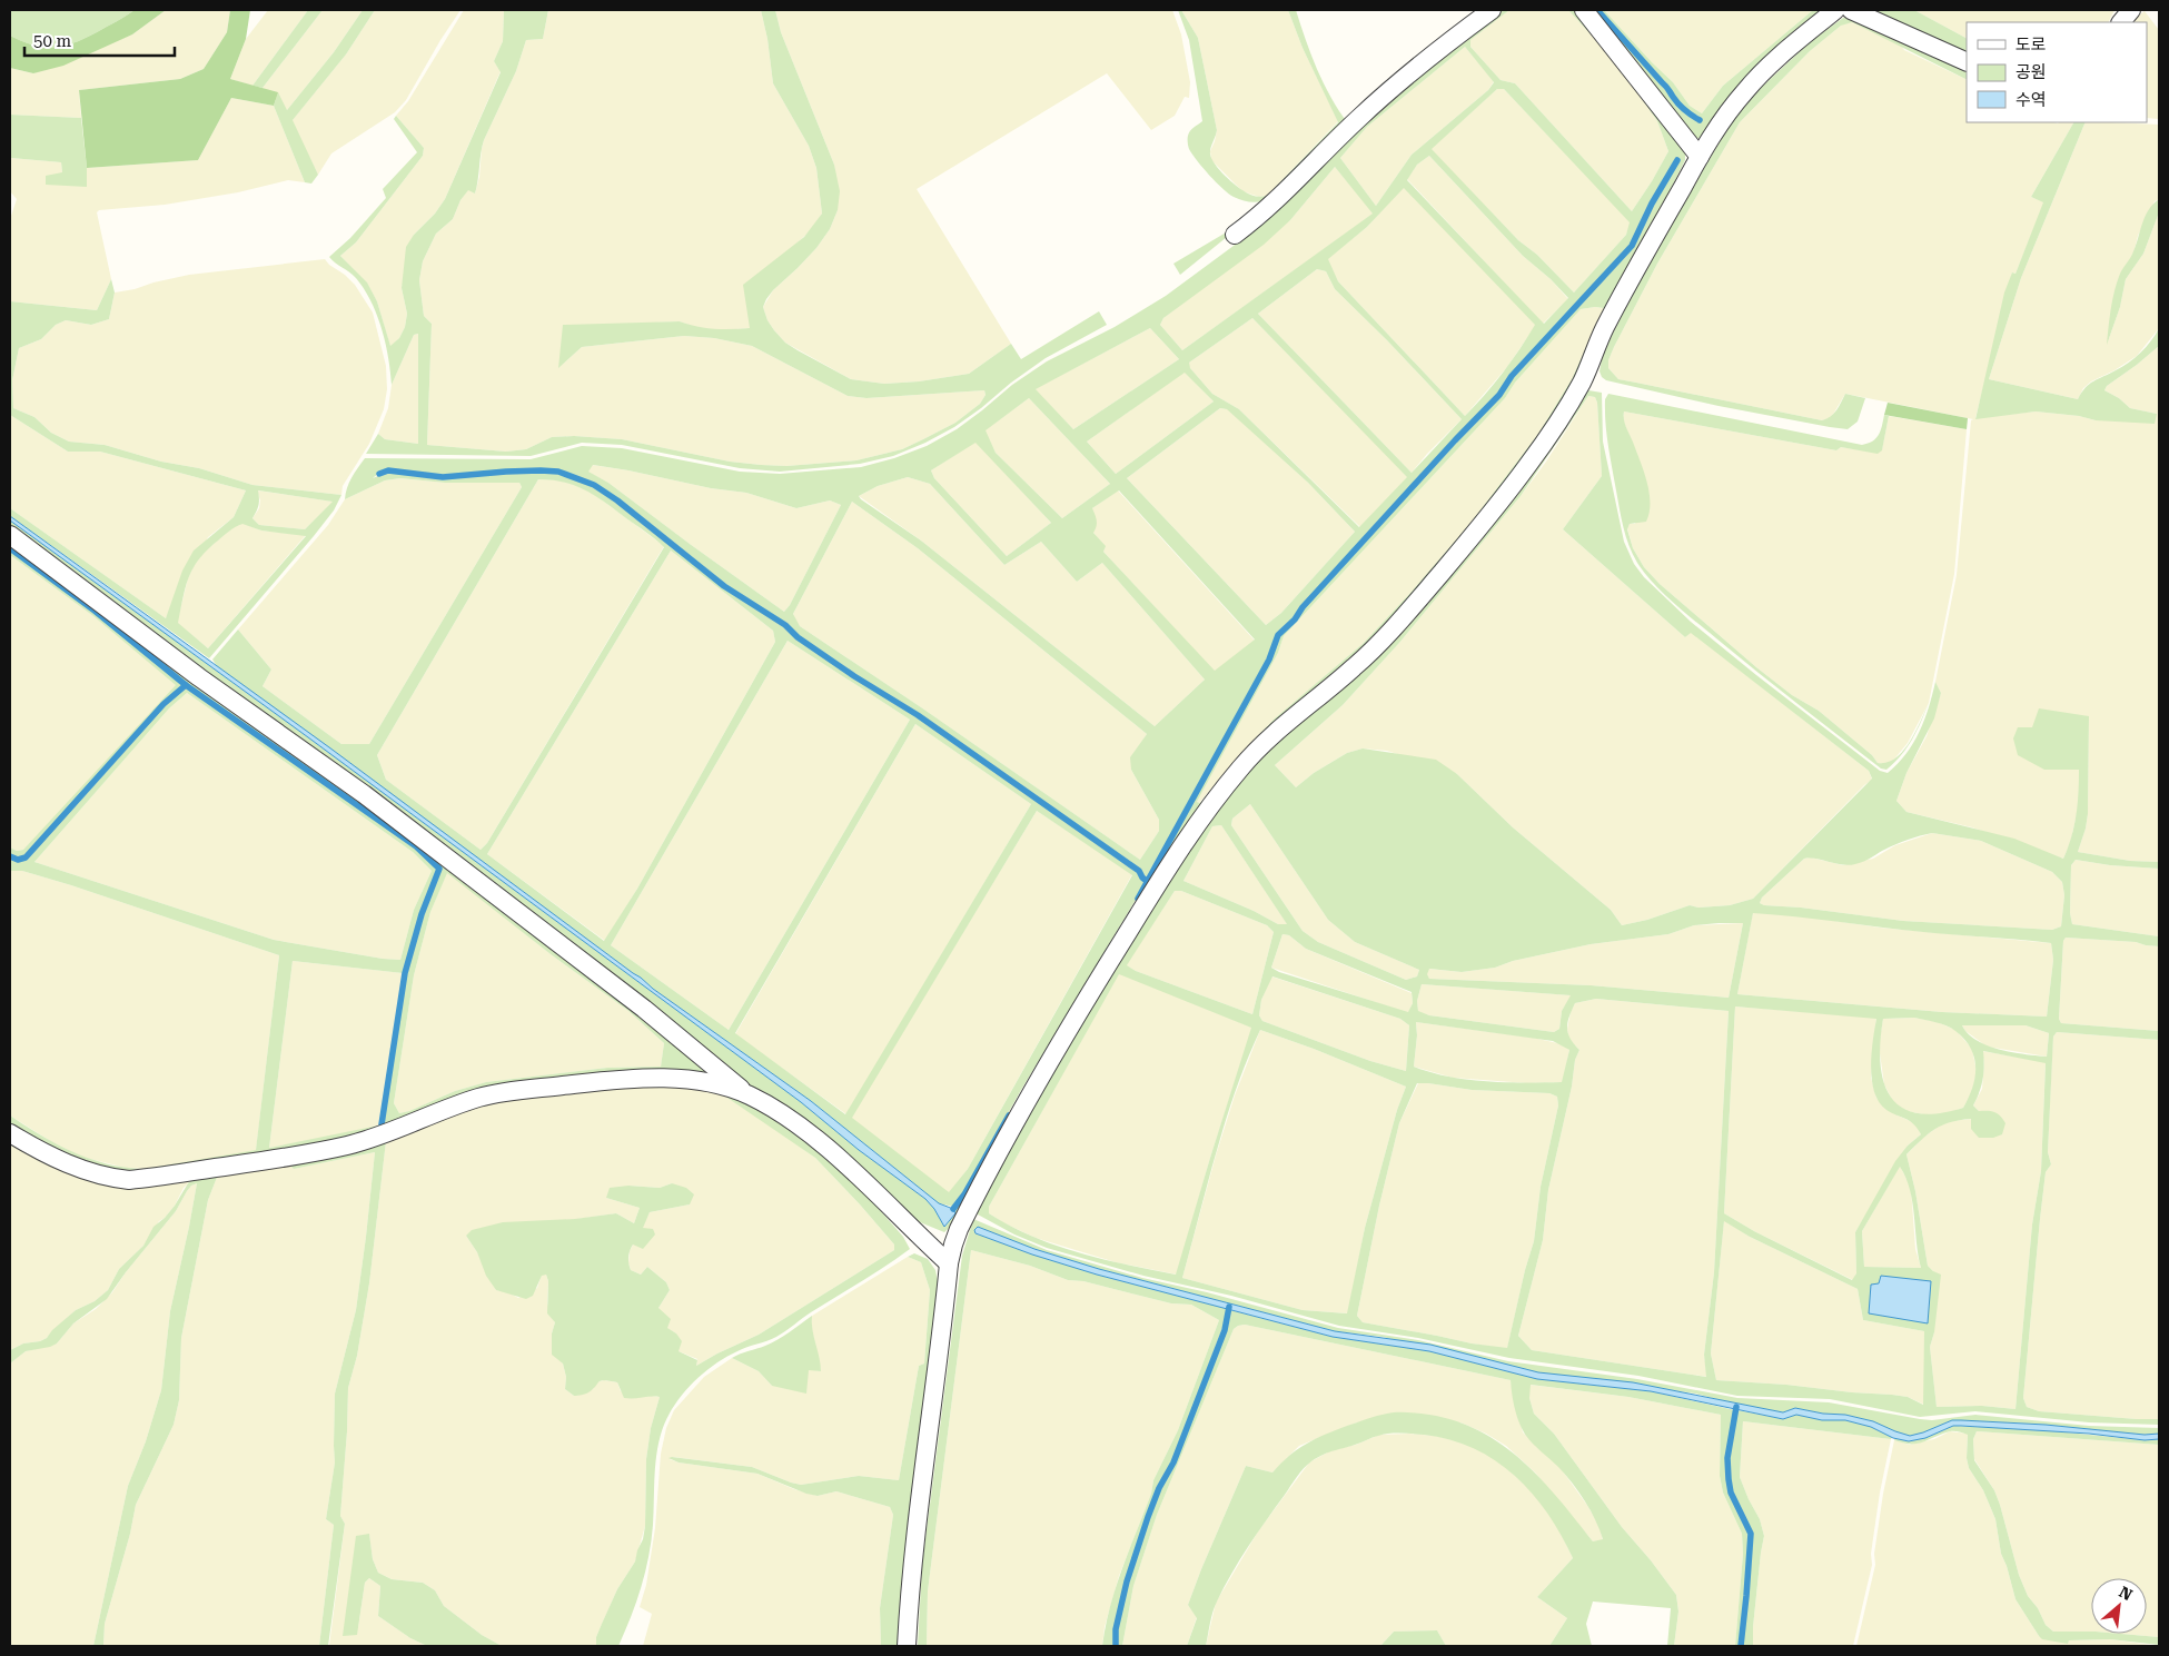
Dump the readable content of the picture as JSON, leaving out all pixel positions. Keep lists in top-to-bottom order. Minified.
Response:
{"legend":["도로","공원","수역"],"scale_bar":"50 m","north":"top right"}
